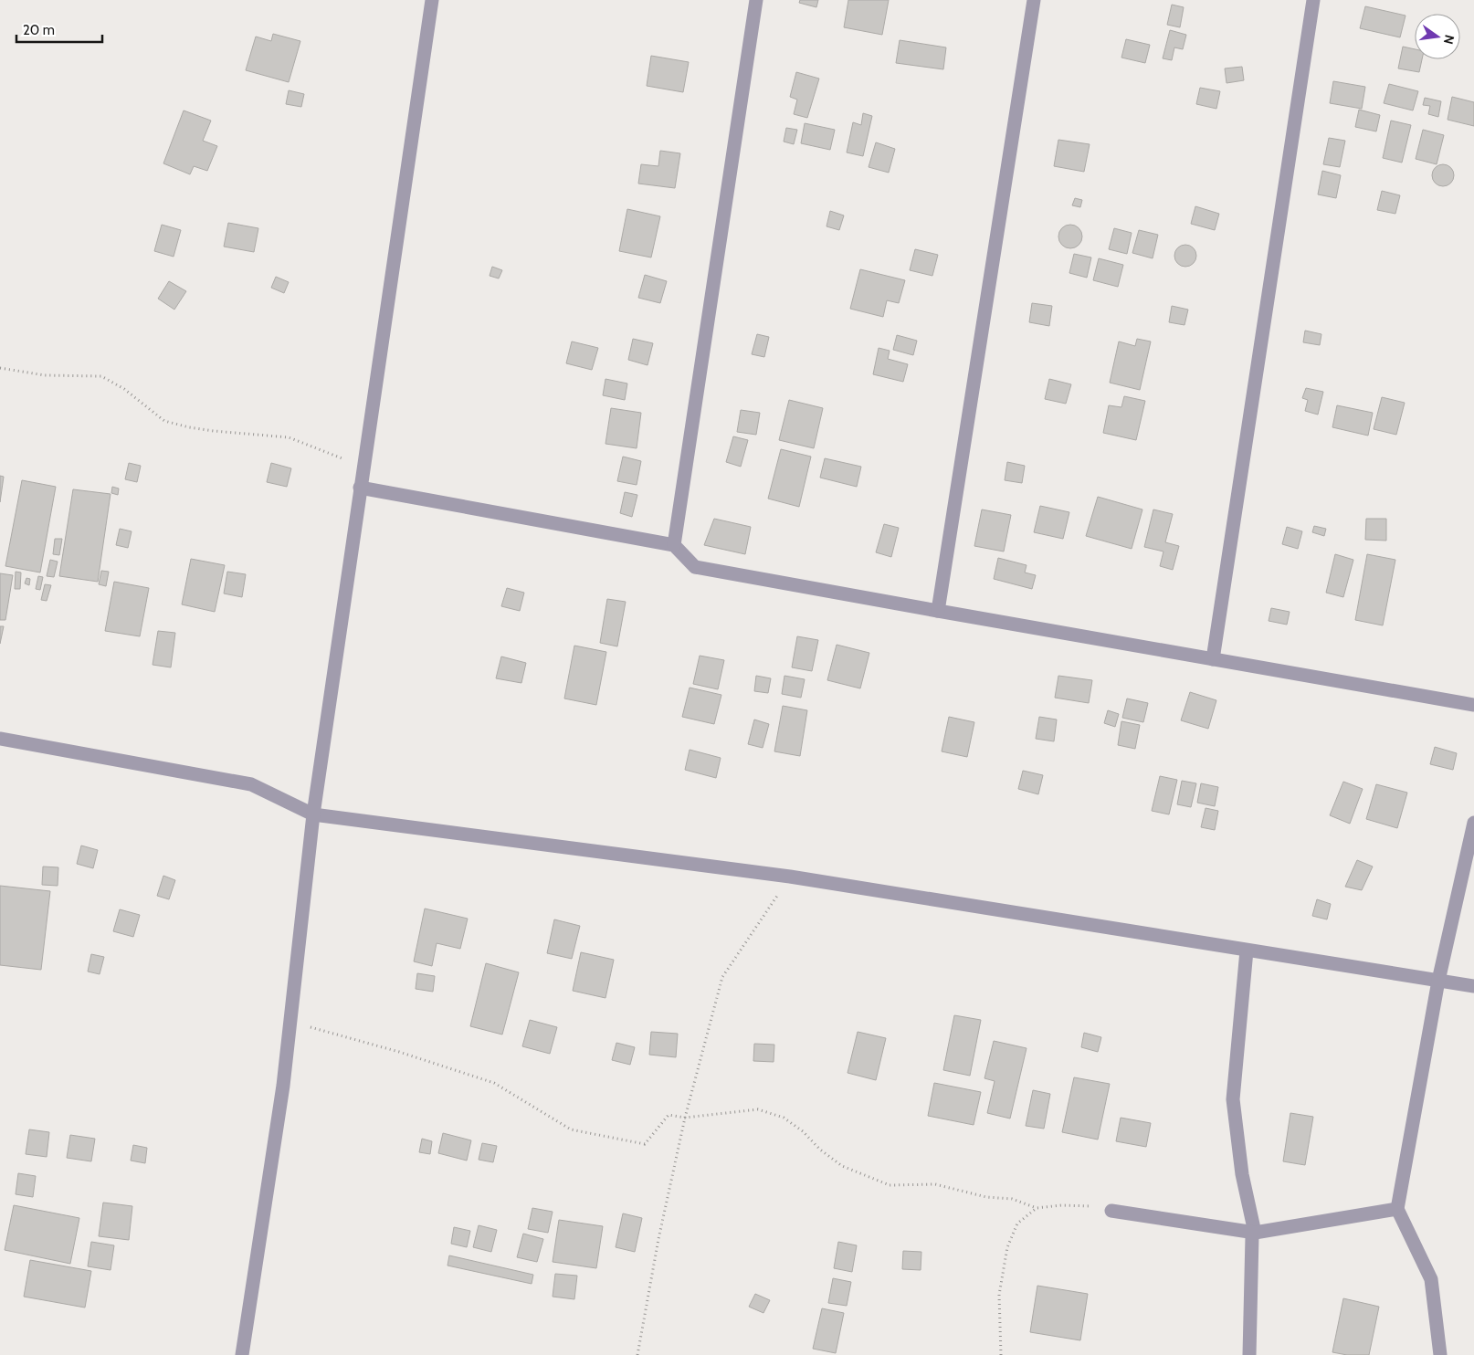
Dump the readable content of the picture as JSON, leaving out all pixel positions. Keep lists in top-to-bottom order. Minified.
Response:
{"scale_bar":"20 m","north":"right"}
